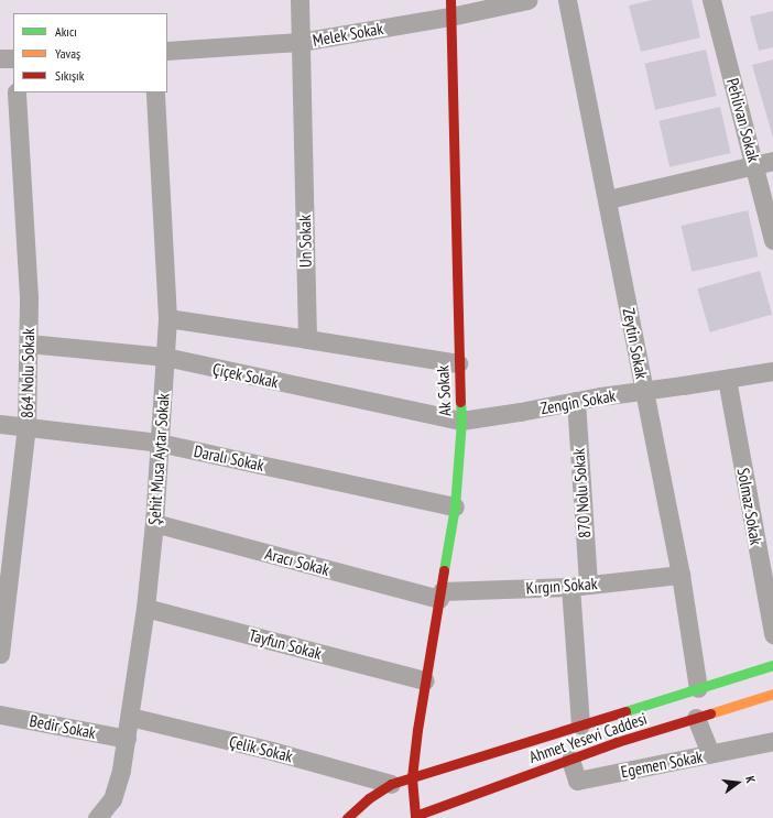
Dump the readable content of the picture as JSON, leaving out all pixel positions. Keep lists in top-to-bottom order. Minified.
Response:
{"streets":{"main road":["Ak Sokak","Ahmet Yesevi Caddesi"],"street":["Melek Sokak","Pehlivan Sokak","Un Sokak","Zeytin Sokak","864 Nolu Sokak","Çiçek Sokak","Zengin Sokak","Daralı Sokak","Şehit Musa Aytar Sokak","870 Nolu Sokak","Solmaz Sokak","Aracı Sokak","Kırgın Sokak","Tayfun Sokak","Bedir Sokak","Çelik Sokak","Egemen Sokak"]},"crossings":[["Melek Sokak","Un Sokak"],["Melek Sokak","Ak Sokak"],["Zeytin Sokak","Zengin Sokak"],["Zeytin Sokak","Kırgın Sokak"],["Zeytin Sokak","Ahmet Yesevi Caddesi"],["864 Nolu Sokak","Çiçek Sokak"],["864 Nolu Sokak","Daralı Sokak"],["Çiçek Sokak","Ak Sokak"],["Çiçek Sokak","Zengin Sokak"],["Çiçek Sokak","Şehit Musa Aytar Sokak"],["Ak Sokak","Zengin Sokak"],["Ak Sokak","Daralı Sokak"],["Ak Sokak","Aracı Sokak"],["Ak Sokak","Kırgın Sokak"],["Ak Sokak","Tayfun Sokak"],["Ak Sokak","Ahmet Yesevi Caddesi"],["Zengin Sokak","870 Nolu Sokak"],["Zengin Sokak","Solmaz Sokak"],["Daralı Sokak","Şehit Musa Aytar Sokak"],["Şehit Musa Aytar Sokak","Aracı Sokak"],["Şehit Musa Aytar Sokak","Tayfun Sokak"],["Şehit Musa Aytar Sokak","Bedir Sokak"],["Şehit Musa Aytar Sokak","Çelik Sokak"],["870 Nolu Sokak","Kırgın Sokak"],["870 Nolu Sokak","Ahmet Yesevi Caddesi"],["Aracı Sokak","Kırgın Sokak"],["Ahmet Yesevi Caddesi","Çelik Sokak"],["Ahmet Yesevi Caddesi","Egemen Sokak"]],"legend":["Akıcı","Yavaş","Sıkışık"],"north":"right"}
